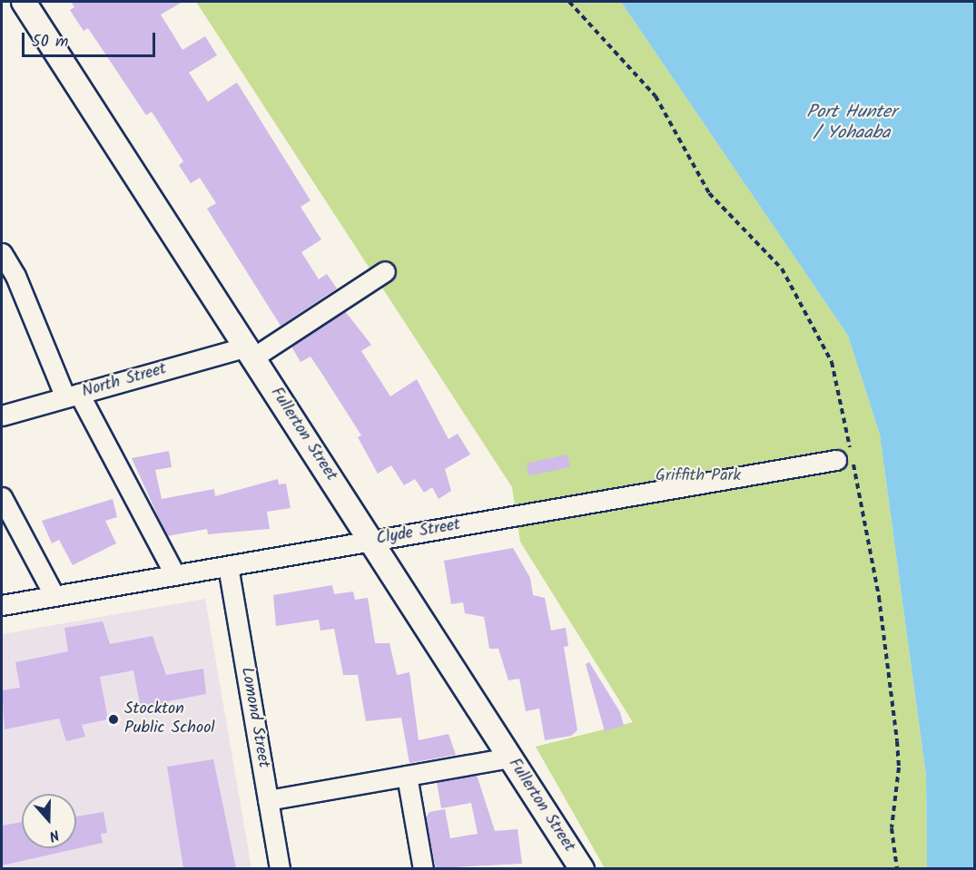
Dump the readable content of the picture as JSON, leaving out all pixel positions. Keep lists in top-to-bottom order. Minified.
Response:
{"streets":{"main road":["Fullerton Street"],"street":["North Street","Clyde Street","Lomond Street"]},"crossings":[["North Street","Fullerton Street"],["Fullerton Street","Clyde Street"],["Clyde Street","Lomond Street"]],"water":["Port Hunter / Yohaaba"],"parks":["Griffith Park"],"places":["Stockton Public School"],"scale_bar":"50 m","north":"bottom"}
